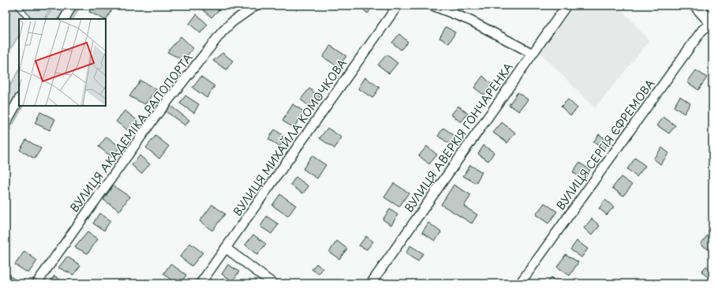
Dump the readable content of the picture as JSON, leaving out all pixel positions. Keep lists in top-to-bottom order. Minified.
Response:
{"streets":{"street":["ВУЛИЦЯ АКАДЕМІКА РАПОПОРТА","ВУЛИЦЯ МИХАЙЛА КОМОЧКОВА","ВУЛИЦЯ АВЕРКІЯ ГОНЧАРЕНКА","ВУЛИЦЯ СЕРГІЯ ЄФРЕМОВА"]}}
